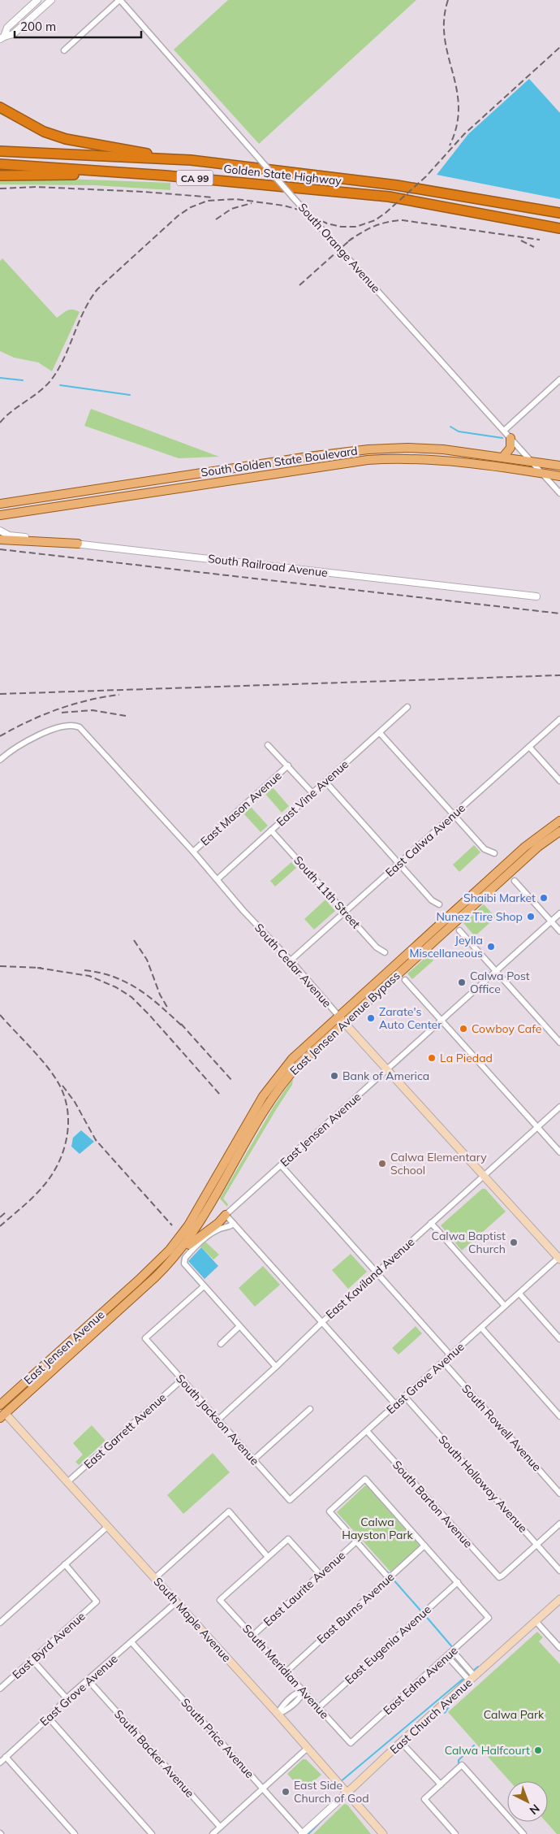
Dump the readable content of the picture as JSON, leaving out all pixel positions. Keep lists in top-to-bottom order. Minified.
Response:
{"streets":{"highway":["Golden State Highway","CA 99"],"main road":["South Golden State Boulevard","South Cedar Avenue","East Jensen Avenue Bypass","East Jensen Avenue","South Maple Avenue","East Church Avenue"],"street":["South Orange Avenue","South Railroad Avenue","East Vine Avenue","East Mason Avenue","East Calwa Avenue","South 11th Street","East Kaviland Avenue","East Grove Avenue","South Jackson Avenue","South Rowell Avenue","East Garrett Avenue","South Holloway Avenue","South Barton Avenue","East Laurite Avenue","East Burns Avenue","East Eugenia Avenue","East Byrd Avenue","South Meridian Avenue","East Edna Avenue","South Price Avenue","South Backer Avenue"]},"crossings":[["South Orange Avenue","South Golden State Boulevard"],["East Vine Avenue","South 11th Street"],["East Vine Avenue","South Cedar Avenue"],["East Mason Avenue","South Cedar Avenue"],["East Calwa Avenue","South 11th Street"],["East Calwa Avenue","South Cedar Avenue"],["South Cedar Avenue","East Jensen Avenue Bypass"],["South Cedar Avenue","East Jensen Avenue"],["South Cedar Avenue","East Kaviland Avenue"],["South Cedar Avenue","East Grove Avenue"],["East Jensen Avenue Bypass","East Jensen Avenue"],["East Jensen Avenue","South Maple Avenue"],["East Kaviland Avenue","South Jackson Avenue"],["East Grove Avenue","South Jackson Avenue"],["East Grove Avenue","South Rowell Avenue"],["East Grove Avenue","South Holloway Avenue"],["East Grove Avenue","South Barton Avenue"],["East Grove Avenue","South Maple Avenue"],["East Grove Avenue","South Price Avenue"],["East Grove Avenue","South Backer Avenue"],["South Jackson Avenue","East Garrett Avenue"],["East Garrett Avenue","South Maple Avenue"],["South Holloway Avenue","South Barton Avenue"],["East Laurite Avenue","South Meridian Avenue"],["East Burns Avenue","South Meridian Avenue"],["South Maple Avenue","East Church Avenue"],["East Eugenia Avenue","South Meridian Avenue"],["East Eugenia Avenue","East Edna Avenue"],["South Meridian Avenue","East Edna Avenue"],["East Church Avenue","South Price Avenue"]],"parks":["Calwa Hayston Park","Calwa Park"],"places":["Shaibi Market","Nunez Tire Shop","Jeylla Miscellaneous","Calwa Post Office","Zarate's Auto Center","Cowboy Cafe","La Piedad","Bank of America","Calwa Elementary School","Calwa Baptist Church","Calwa Halfcourt","East Side Church of God"],"scale_bar":"200 m","north":"bottom right"}
